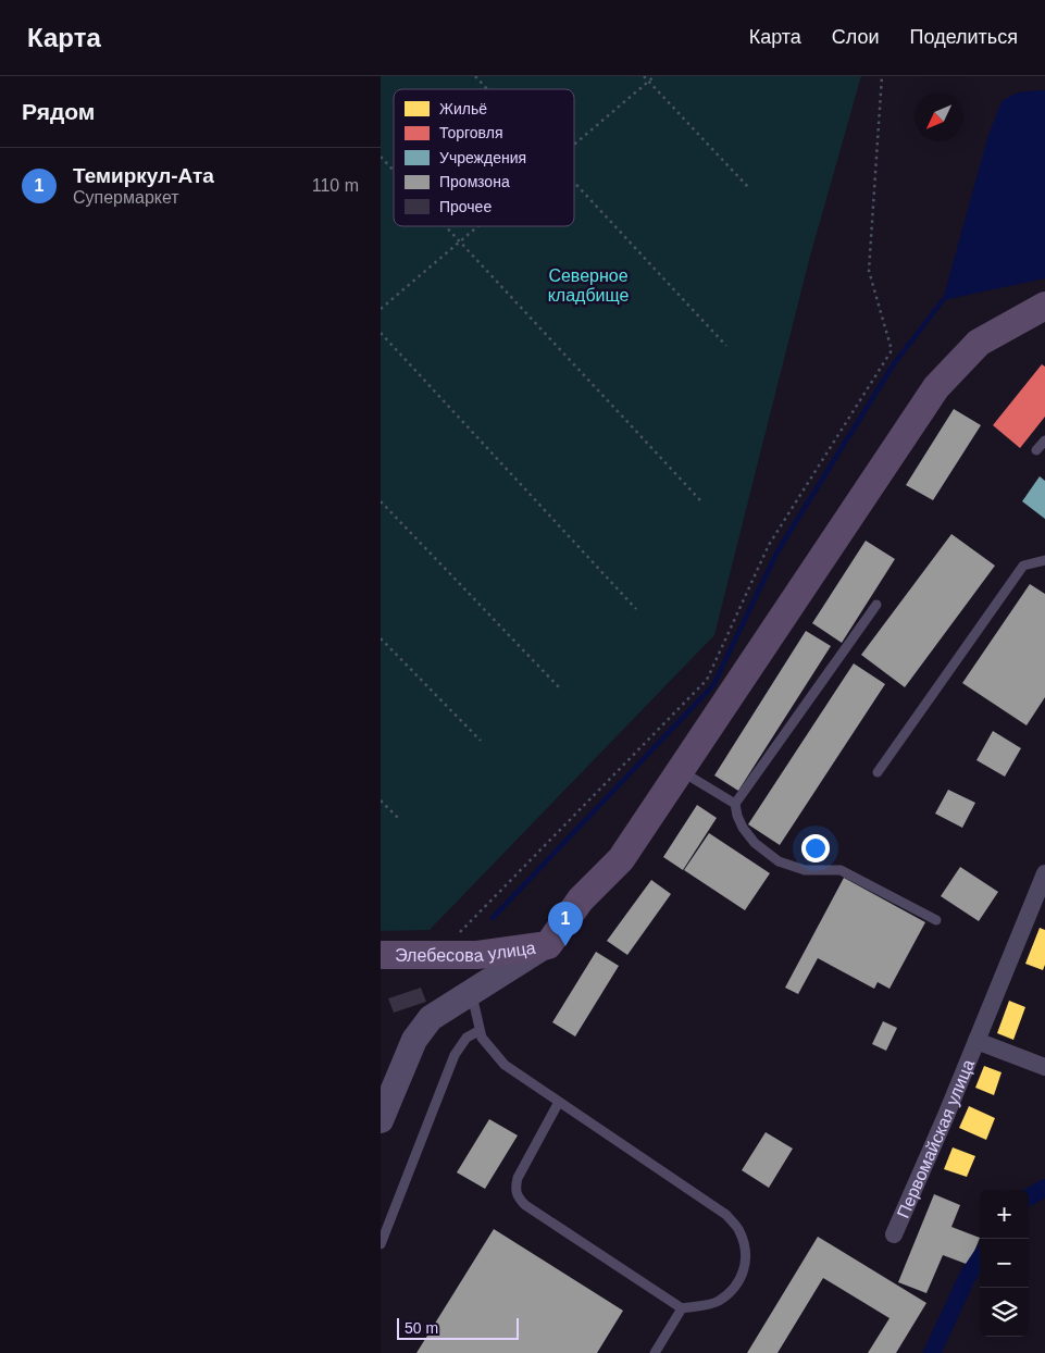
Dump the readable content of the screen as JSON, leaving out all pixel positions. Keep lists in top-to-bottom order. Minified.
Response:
{"streets":{"main road":["Элебесова улица"],"street":["Первомайская улица"]},"parks":["Северное кладбище"],"legend":["Жильё","Торговля","Учреждения","Промзона","Прочее"],"scale_bar":"50 m","north":"bottom left","page":{"header":"Карта","nav":["Карта","Слои","Поделиться"],"heading":"Рядом","list":[{"mark":"1","name":"Темиркул-Ата","note":"Супермаркет","value":"110 m"}],"pins":"1","map_buttons":["+","−"],"scale":"50 m"}}
